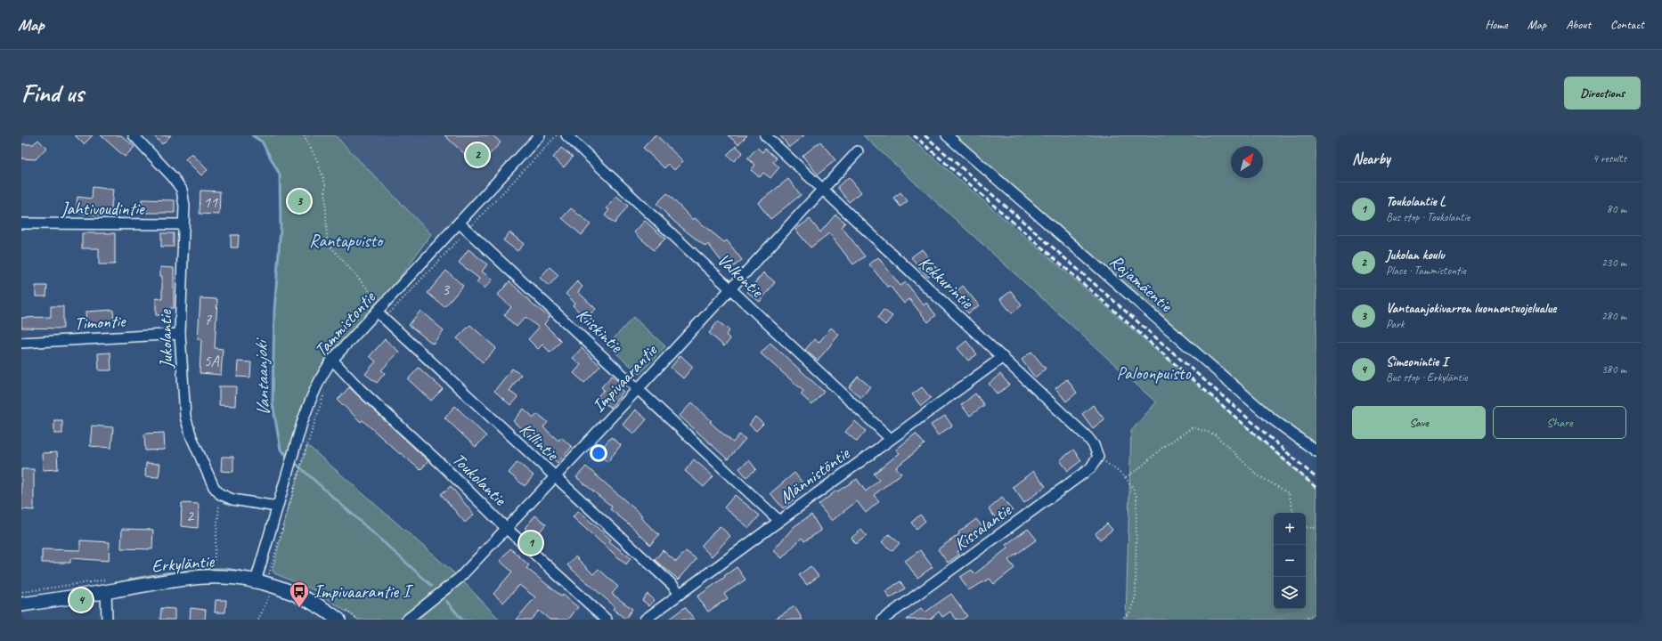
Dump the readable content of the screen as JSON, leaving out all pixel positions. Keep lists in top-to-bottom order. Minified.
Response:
{"streets":{"street":["Jahtivoudintie","Valkontie","Kekkurintie","Rajamäentie","Timontie","Tammistontie","Kiiskintie","Jukolantie","Impivaarantie","Killintie","Männistöntie","Toukolantie","Kissalantie","Erkyläntie"]},"crossings":[["Jahtivoudintie","Jukolantie"],["Valkontie","Impivaarantie"],["Valkontie","Männistöntie"],["Kekkurintie","Impivaarantie"],["Kekkurintie","Männistöntie"],["Kekkurintie","Kissalantie"],["Timontie","Jukolantie"],["Tammistontie","Kiiskintie"],["Tammistontie","Killintie"],["Tammistontie","Toukolantie"],["Tammistontie","Erkyläntie"],["Kiiskintie","Impivaarantie"],["Kiiskintie","Männistöntie"],["Impivaarantie","Killintie"],["Impivaarantie","Toukolantie"],["Killintie","Männistöntie"]],"water":["Vantaanjoki"],"parks":["Rantapuisto","Paloonpuisto"],"places":{"bus stop":["Impivaarantie I"]},"house_numbers":["11","3","7","5A","2"],"north":"top right","page":{"header":"Map","nav":["Home","Map","About","Contact"],"buttons":["Directions",["Save","Share"]],"title":"Find us","heading":["Nearby","4 results"],"pins":["2","3","1","4"],"list":[{"mark":"1","name":"Toukolantie L","note":"Bus stop · Toukolantie","value":"80 m"},{"mark":"2","name":"Jukolan koulu","note":"Place · Tammistontie","value":"230 m"},{"mark":"3","name":"Vantaanjokivarren luonnonsuojelualue","note":"Park","value":"280 m"},{"mark":"4","name":"Simeonintie I","note":"Bus stop · Erkyläntie","value":"380 m"}],"map_buttons":["+","−"]}}
